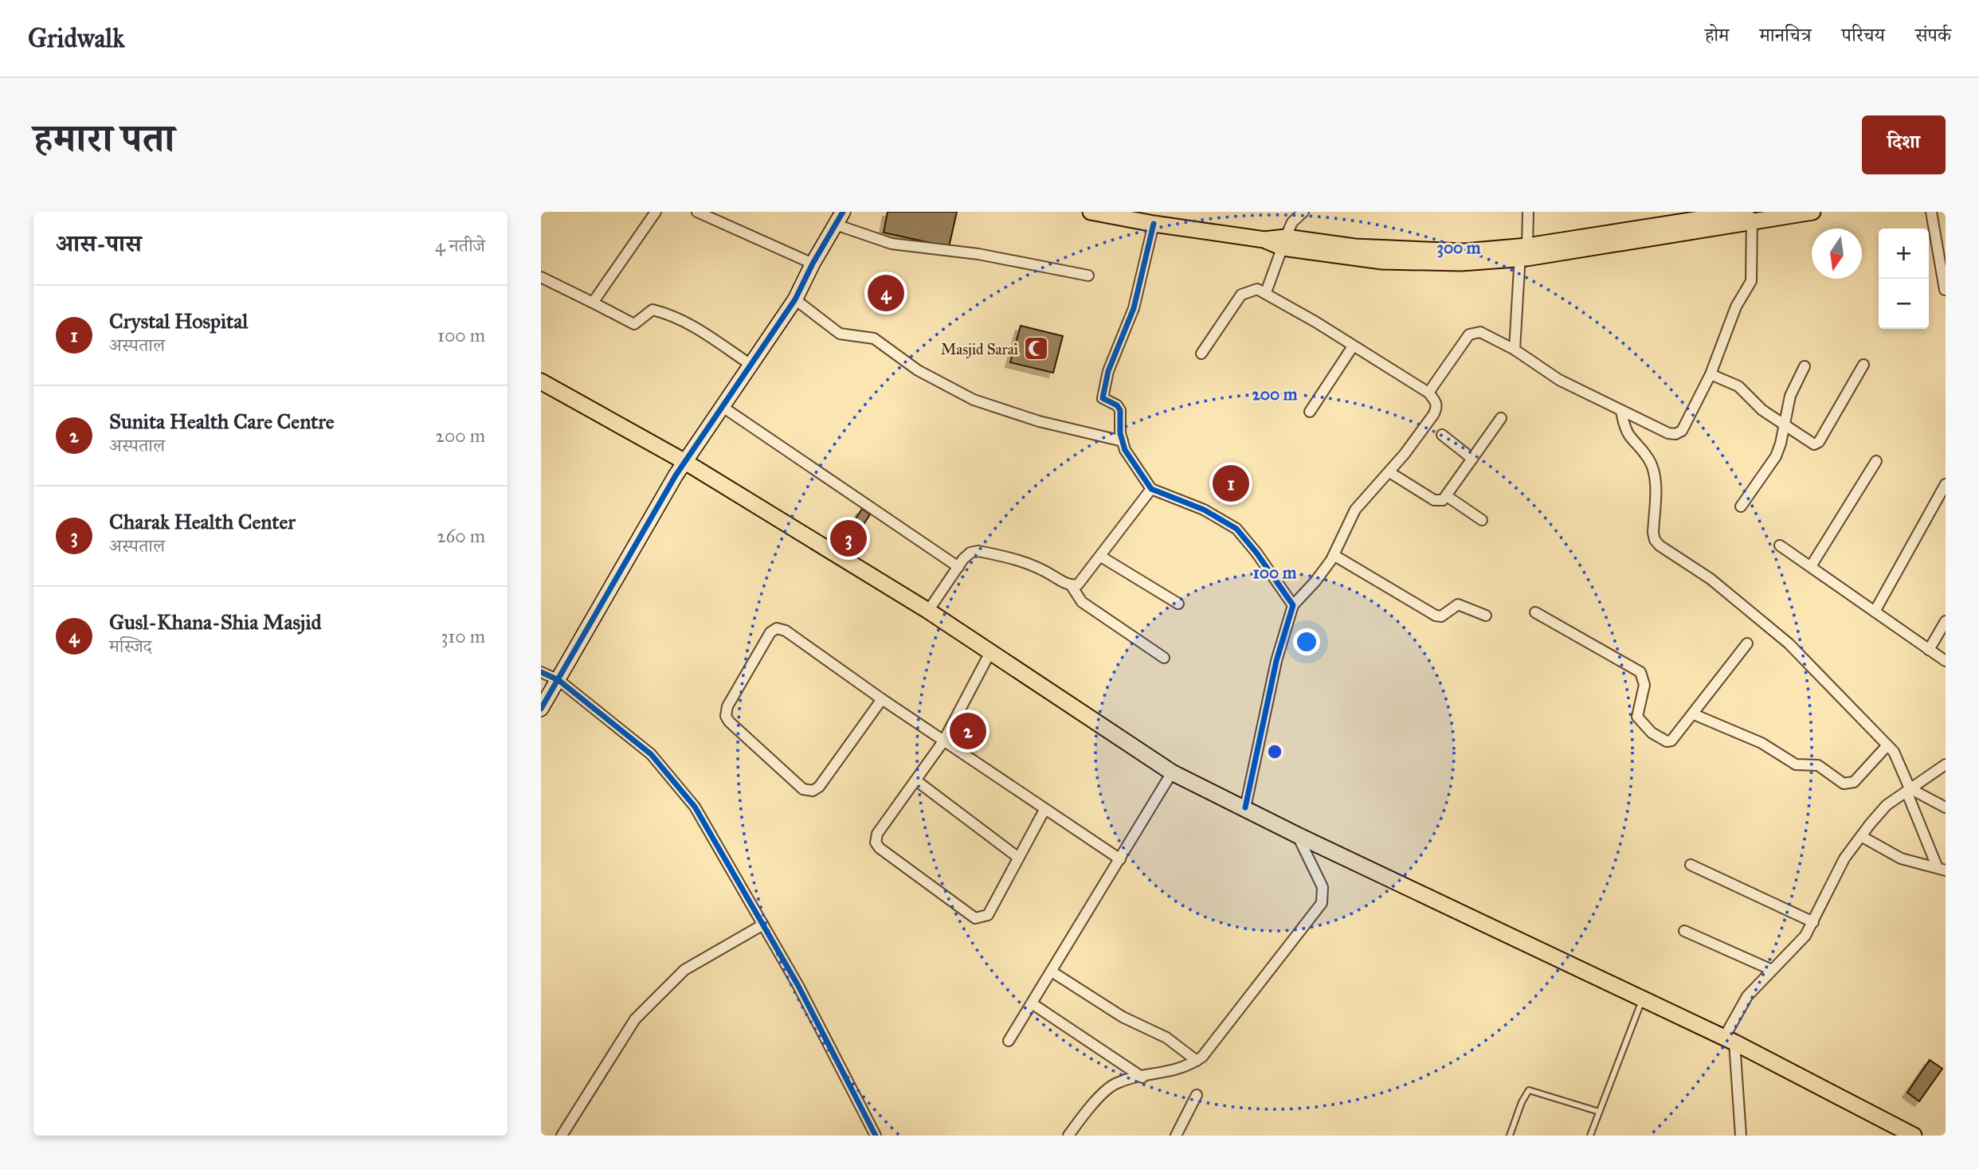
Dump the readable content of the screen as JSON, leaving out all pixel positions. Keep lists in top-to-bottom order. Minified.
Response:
{"places":{"mosque":["Masjid Sarai"]},"north":"bottom","page":{"header":"Gridwalk","nav":["होम","मानचित्र","परिचय","संपर्क"],"title":"हमारा पता","buttons":"दिशा","heading":["आस-पास","4 नतीजे"],"map_buttons":["+","−"],"pins":["4","1","3","2"],"list":[{"mark":"1","name":"Crystal Hospital","note":"अस्पताल","value":"100 m"},{"mark":"2","name":"Sunita Health Care Centre","note":"अस्पताल","value":"200 m"},{"mark":"3","name":"Charak Health Center","note":"अस्पताल","value":"260 m"},{"mark":"4","name":"Gusl-Khana-Shia Masjid","note":"मस्जिद","value":"310 m"}]},"rings":["300 m","200 m","100 m"]}
